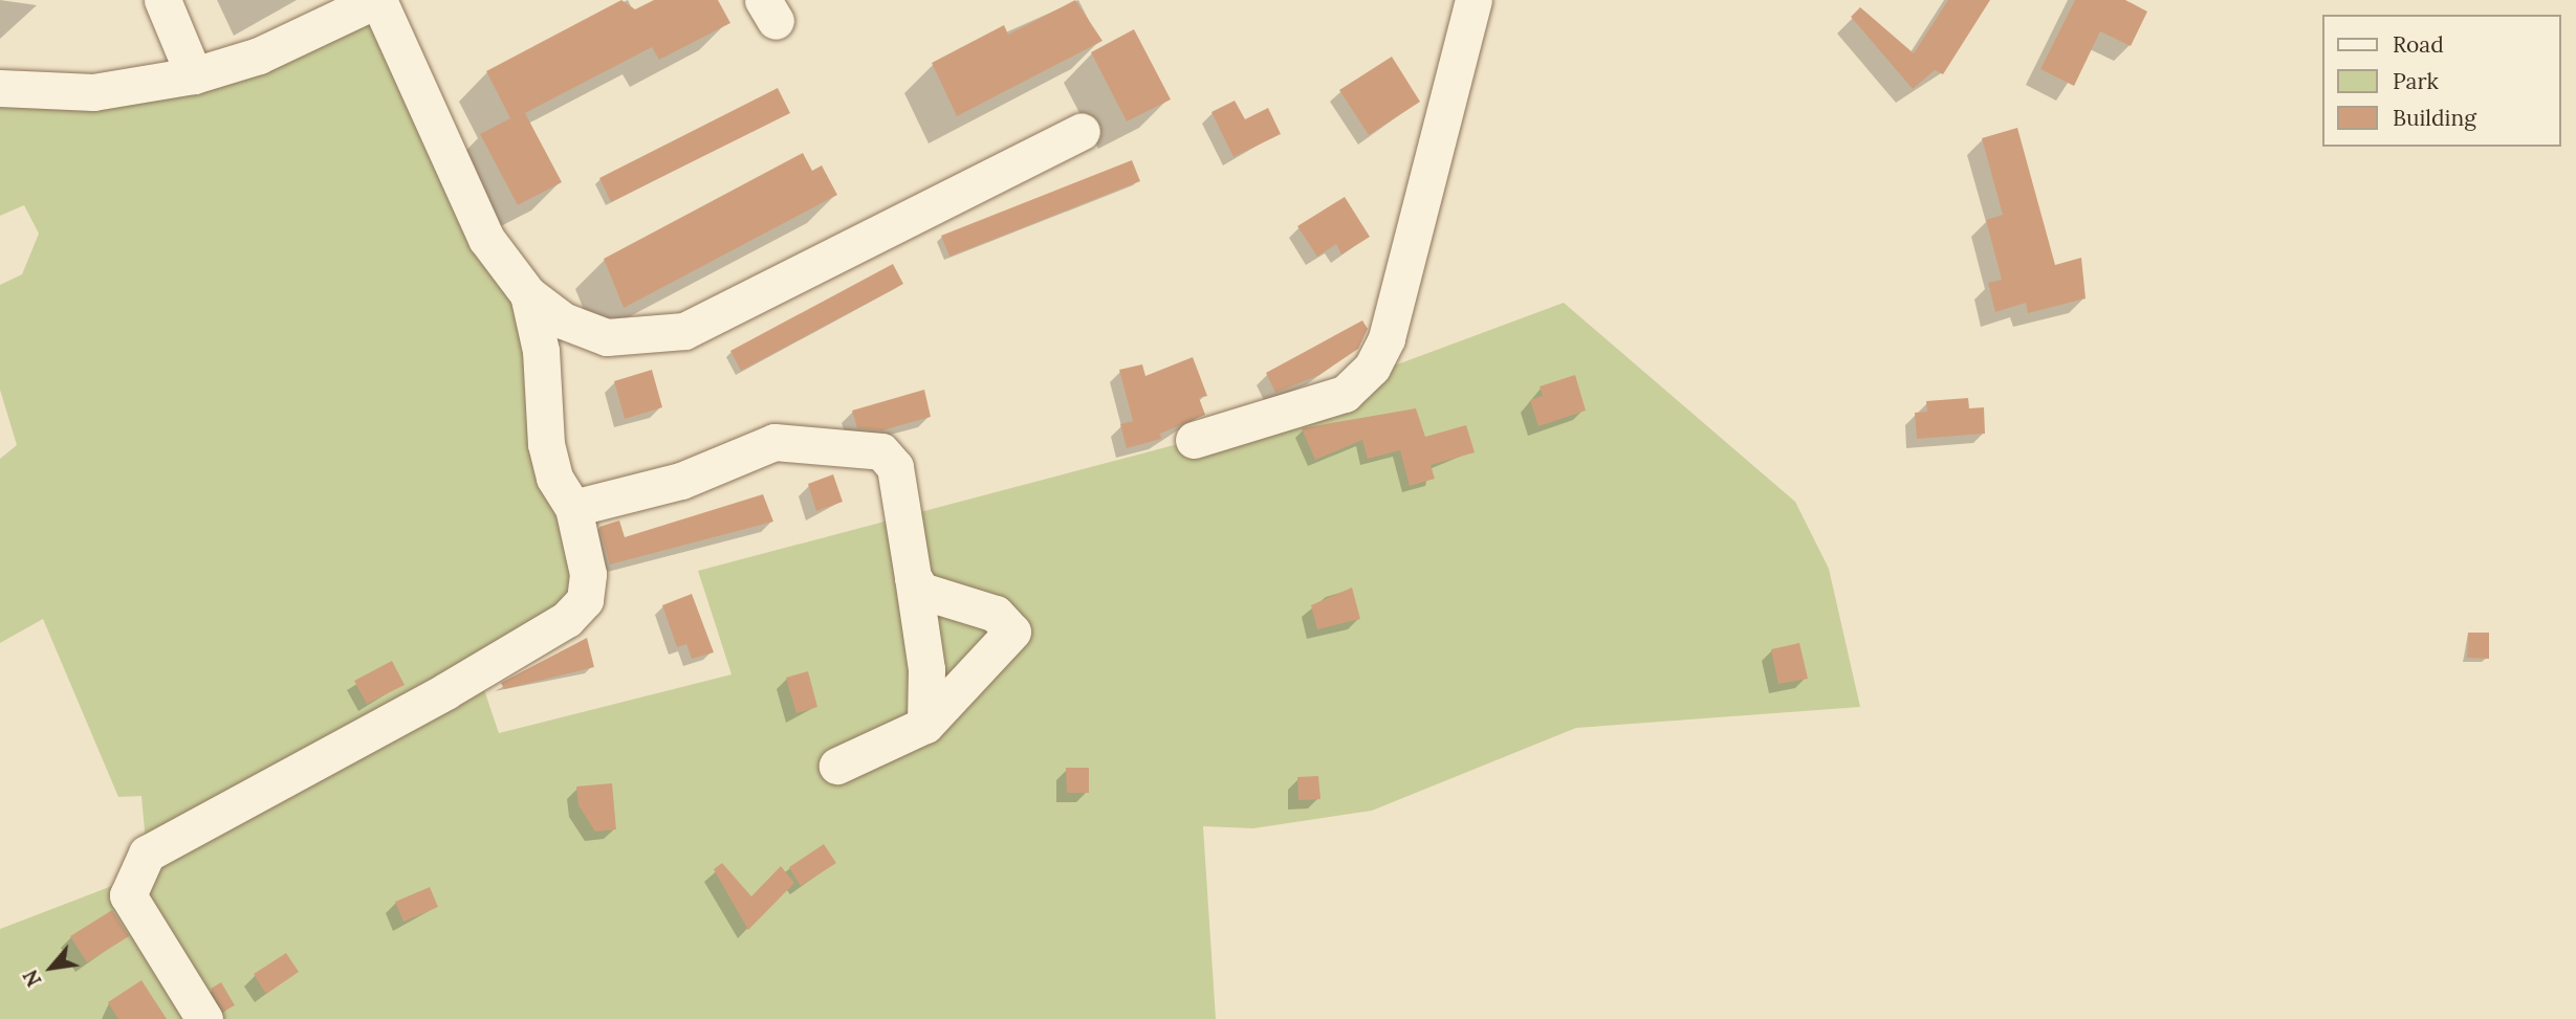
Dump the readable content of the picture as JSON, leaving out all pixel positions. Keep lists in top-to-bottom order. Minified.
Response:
{"legend":["Road","Park","Building"],"north":"bottom left"}
